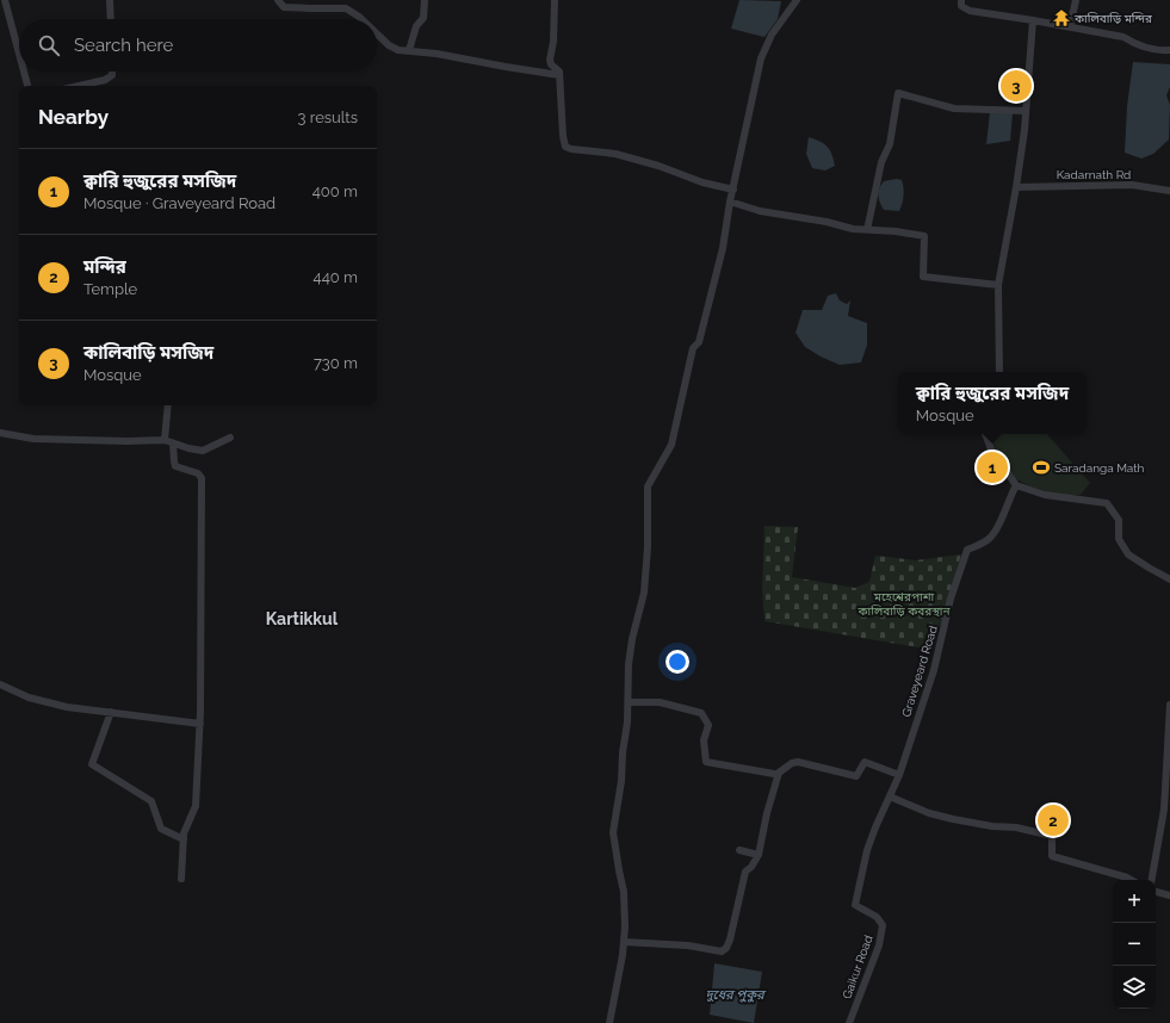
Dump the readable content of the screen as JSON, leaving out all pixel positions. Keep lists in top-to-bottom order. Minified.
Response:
{"streets":{"street":["Kadarnath Rd","Graveyeard Road","Gaikur Road"]},"crossings":[["Graveyeard Road","Gaikur Road"]],"districts":["Kartikkul"],"water":["দুধের পুকুর"],"parks":["মহেশ্বেরপাশা কালিবাড়ি কবরস্থান"],"places":{"temple":["কালিবাড়ি মন্দির"],"sports":["Saradanga Math"]},"page":{"search":"Search here","pins":["3","1","2"],"heading":["Nearby","3 results"],"list":[{"mark":"1","name":"ক্বারি হুজুরের মসজিদ","note":"Mosque · Graveyeard Road","value":"400 m"},{"mark":"2","name":"মন্দির","note":"Temple","value":"440 m"},{"mark":"3","name":"কালিবাড়ি মসজিদ","note":"Mosque","value":"730 m"}],"popup":["ক্বারি হুজুরের মসজিদ","Mosque"],"map_buttons":["+","−"]}}
